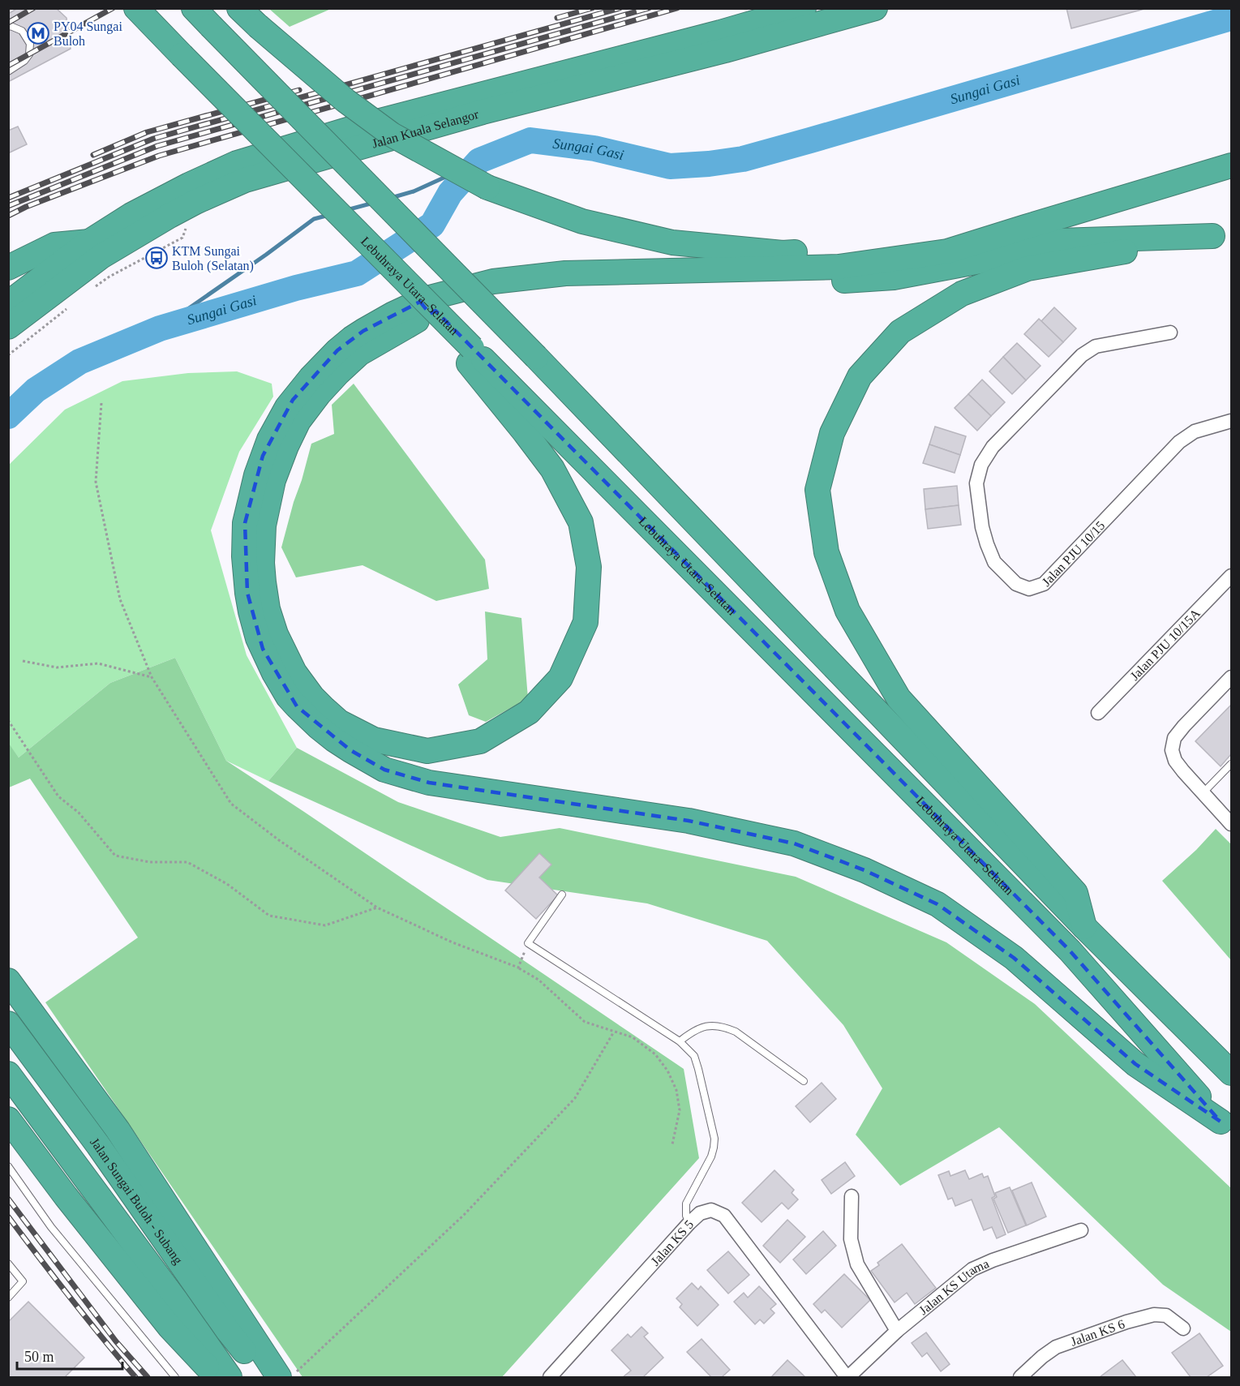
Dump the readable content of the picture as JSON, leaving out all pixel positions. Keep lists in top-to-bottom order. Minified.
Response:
{"streets":{"highway":["Jalan Kuala Selangor","Lebuhraya Utara–Selatan","Jalan Sungai Buloh - Subang"],"street":["Jalan PJU 10/15","Jalan PJU 10/15A","Jalan KS 5","Jalan KS Utama","Jalan KS 6"]},"crossings":[["Jalan KS 5","Jalan KS Utama"]],"water":["Sungai Gasi"],"places":{"metro station":["PY04 Sungai Buloh"],"bus stop":["KTM Sungai Buloh (Selatan)"]},"scale_bar":"50 m"}
